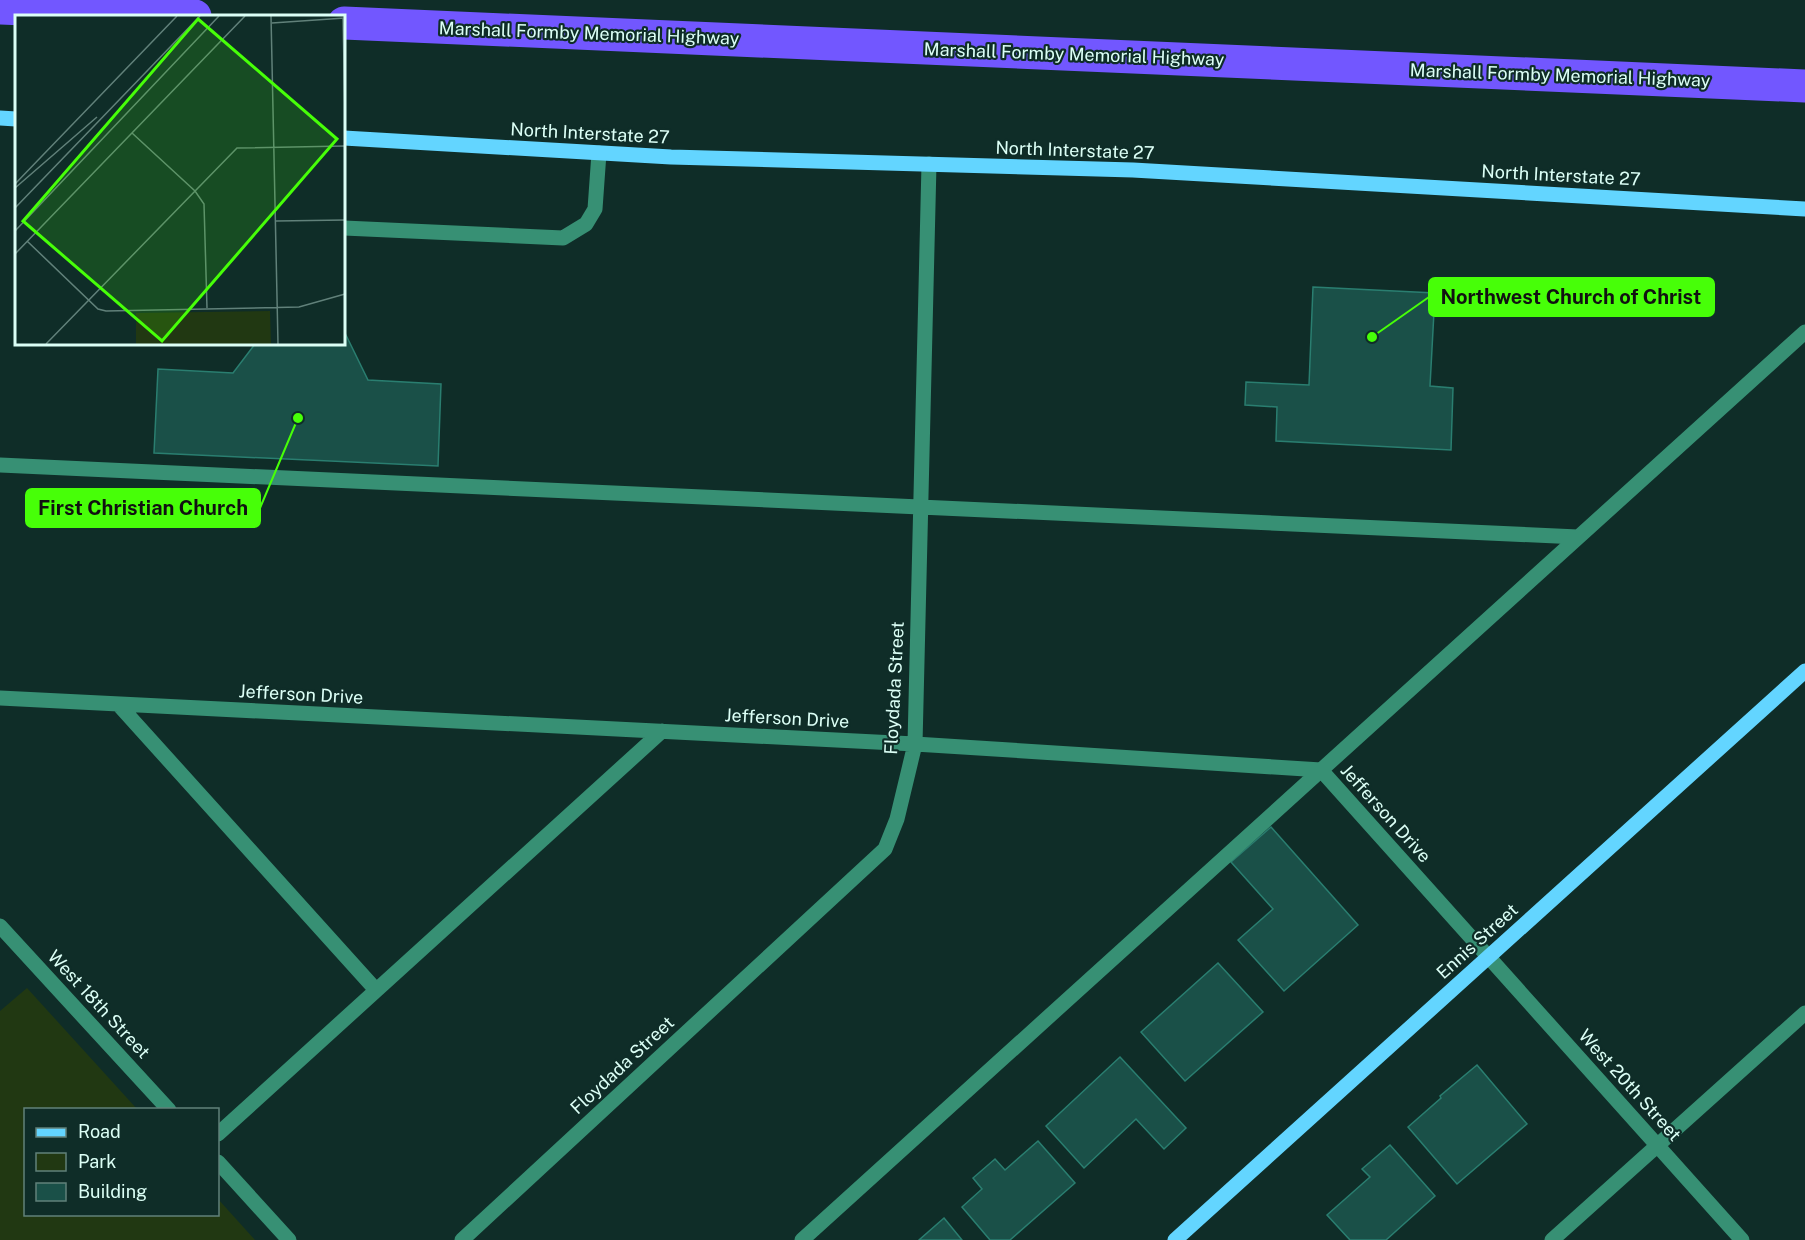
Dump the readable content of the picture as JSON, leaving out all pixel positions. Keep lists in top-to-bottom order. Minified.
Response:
{"streets":{"highway":["Marshall Formby Memorial Highway"],"main road":["North Interstate 27","Ennis Street"],"street":["Floydada Street","Jefferson Drive","West 18th Street","West 20th Street"]},"crossings":[["North Interstate 27","Floydada Street"],["Floydada Street","Jefferson Drive"],["Jefferson Drive","Ennis Street"],["Jefferson Drive","West 20th Street"],["Ennis Street","West 20th Street"]],"places":["Northwest Church of Christ","First Christian Church"],"legend":["Road","Park","Building"]}
